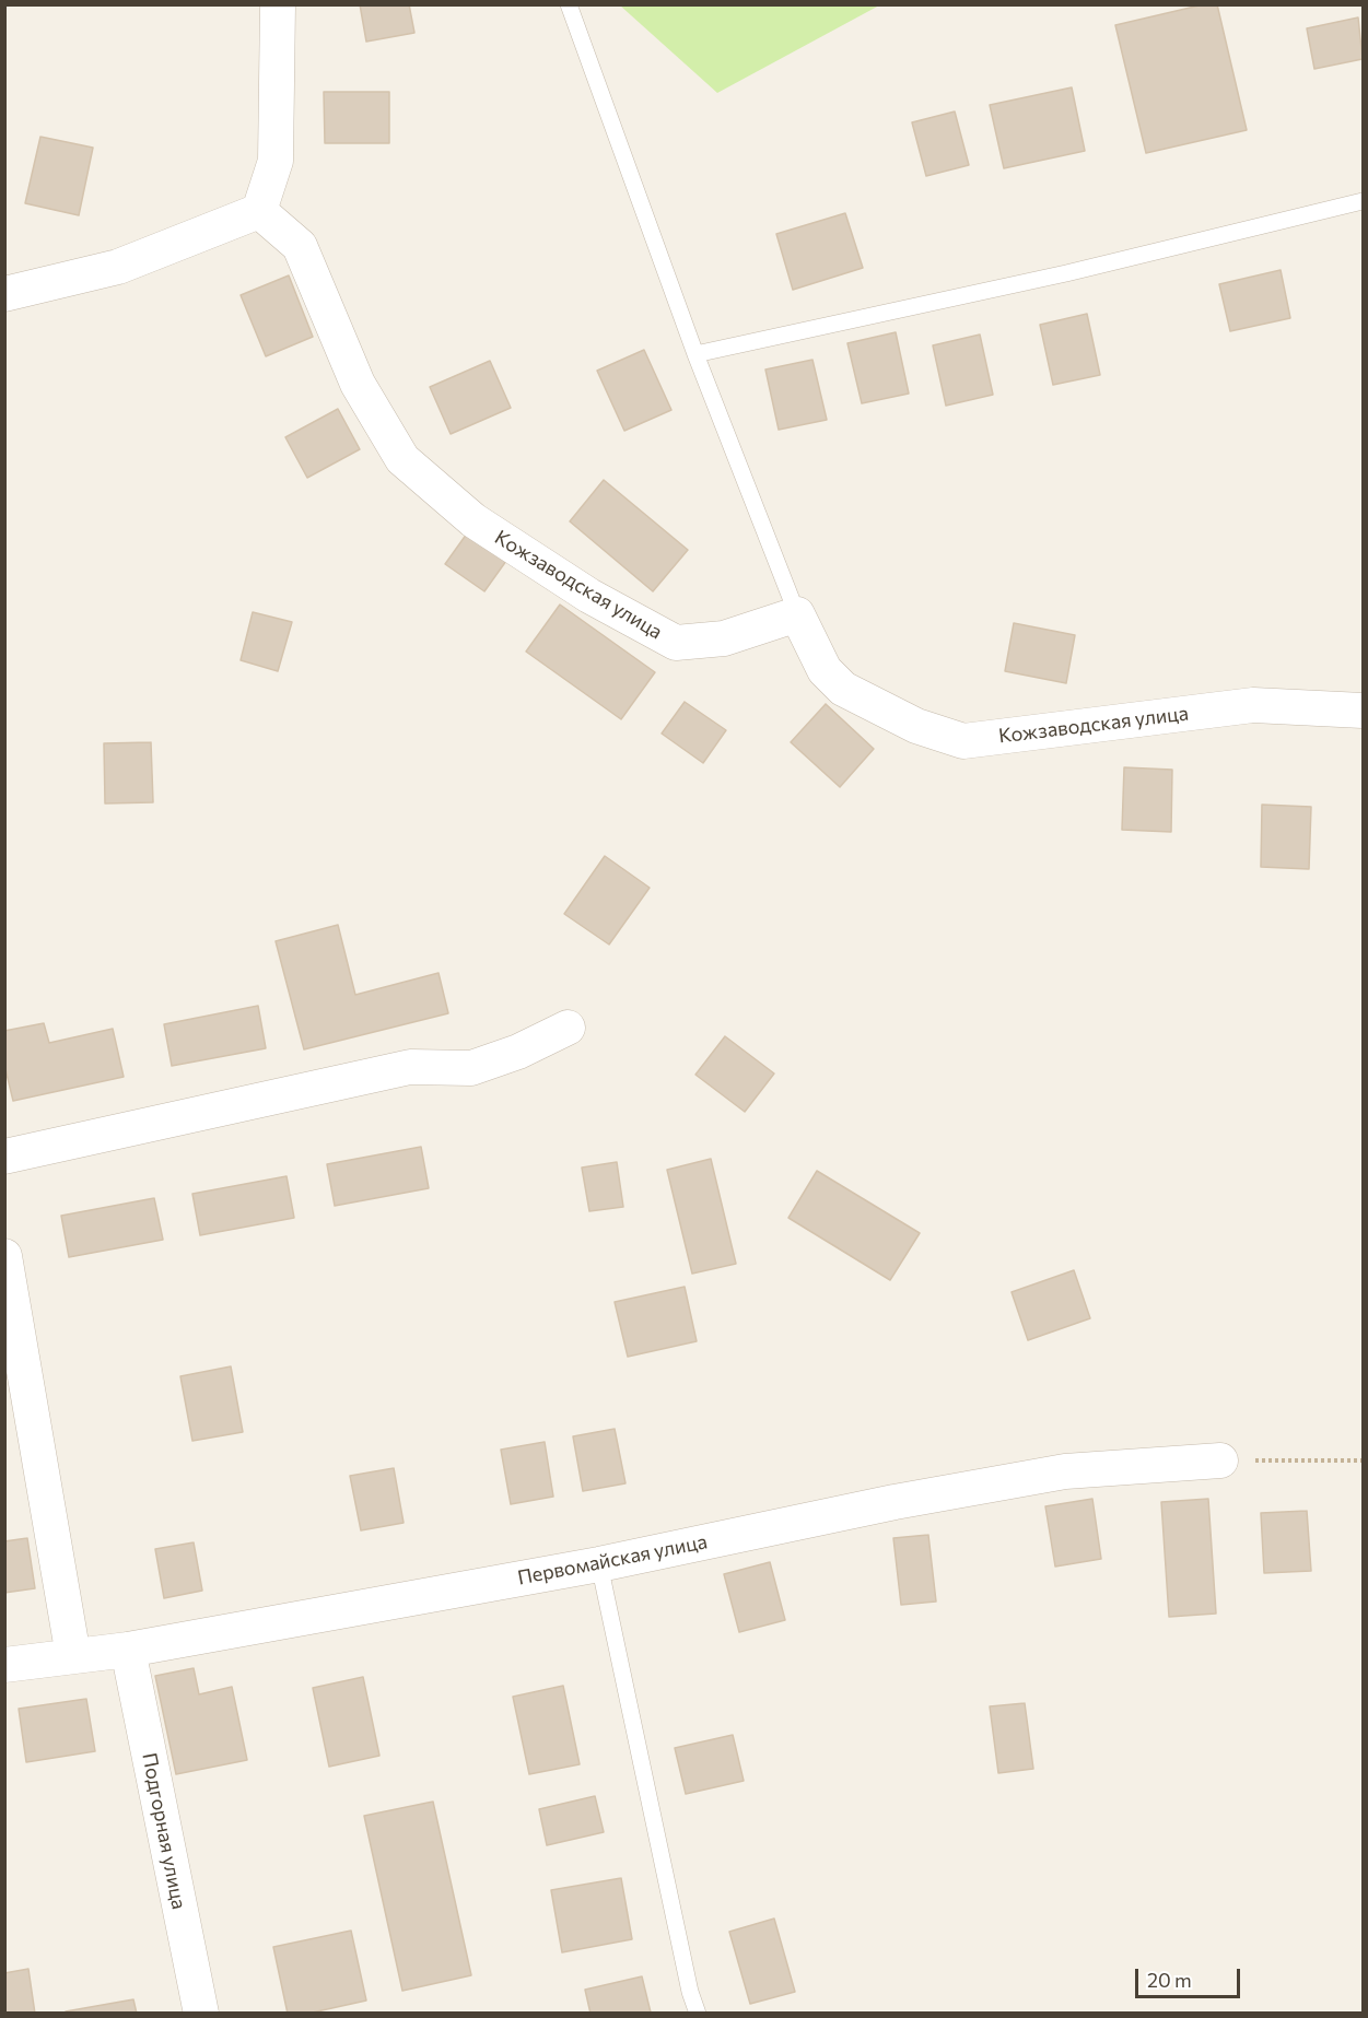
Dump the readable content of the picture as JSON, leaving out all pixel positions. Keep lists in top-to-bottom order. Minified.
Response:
{"streets":{"street":["Кожзаводская улица","Первомайская улица","Подгорная улица"]},"crossings":[["Первомайская улица","Подгорная улица"]],"scale_bar":"20 m"}
